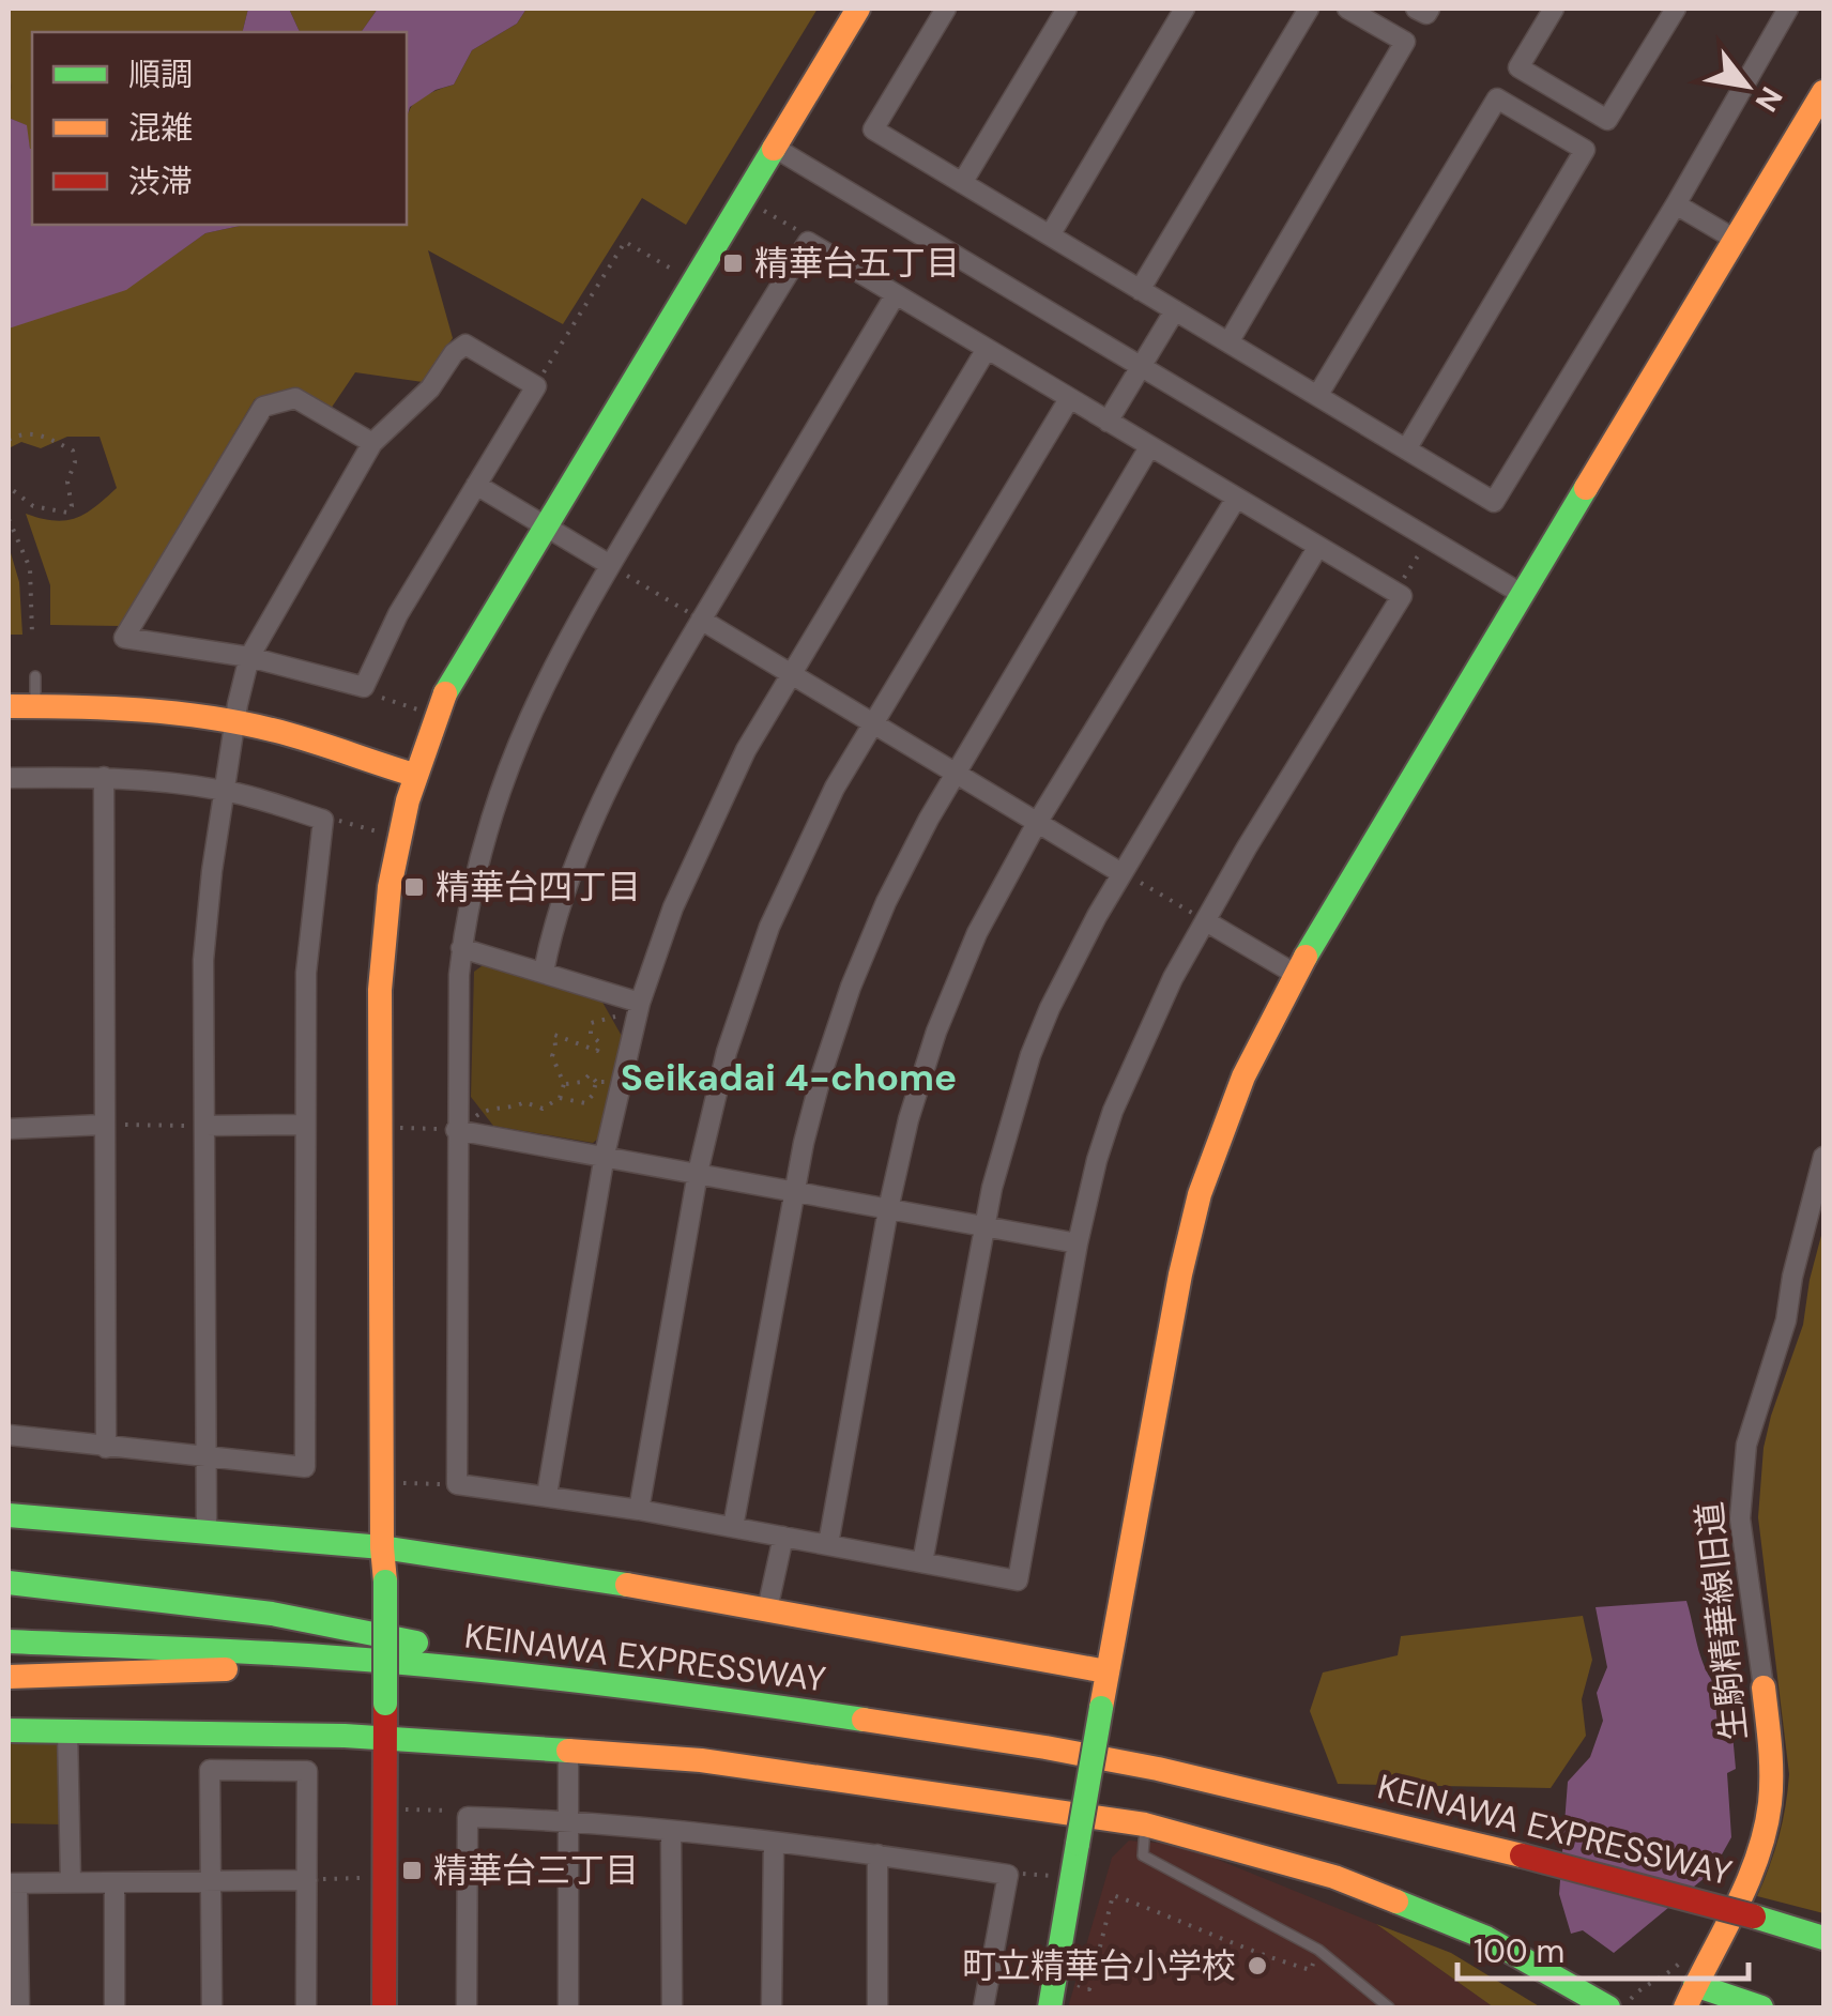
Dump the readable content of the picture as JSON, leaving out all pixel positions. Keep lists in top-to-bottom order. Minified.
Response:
{"streets":{"main road":["生駒精華線旧道","KEINAWA EXPRESSWAY"]},"districts":["Seikadai 4-chome"],"places":{"transit":["精華台五丁目","精華台四丁目","精華台三丁目"],"other":["町立精華台小学校"]},"legend":["順調","混雑","渋滞"],"scale_bar":"100 m","north":"bottom right"}
